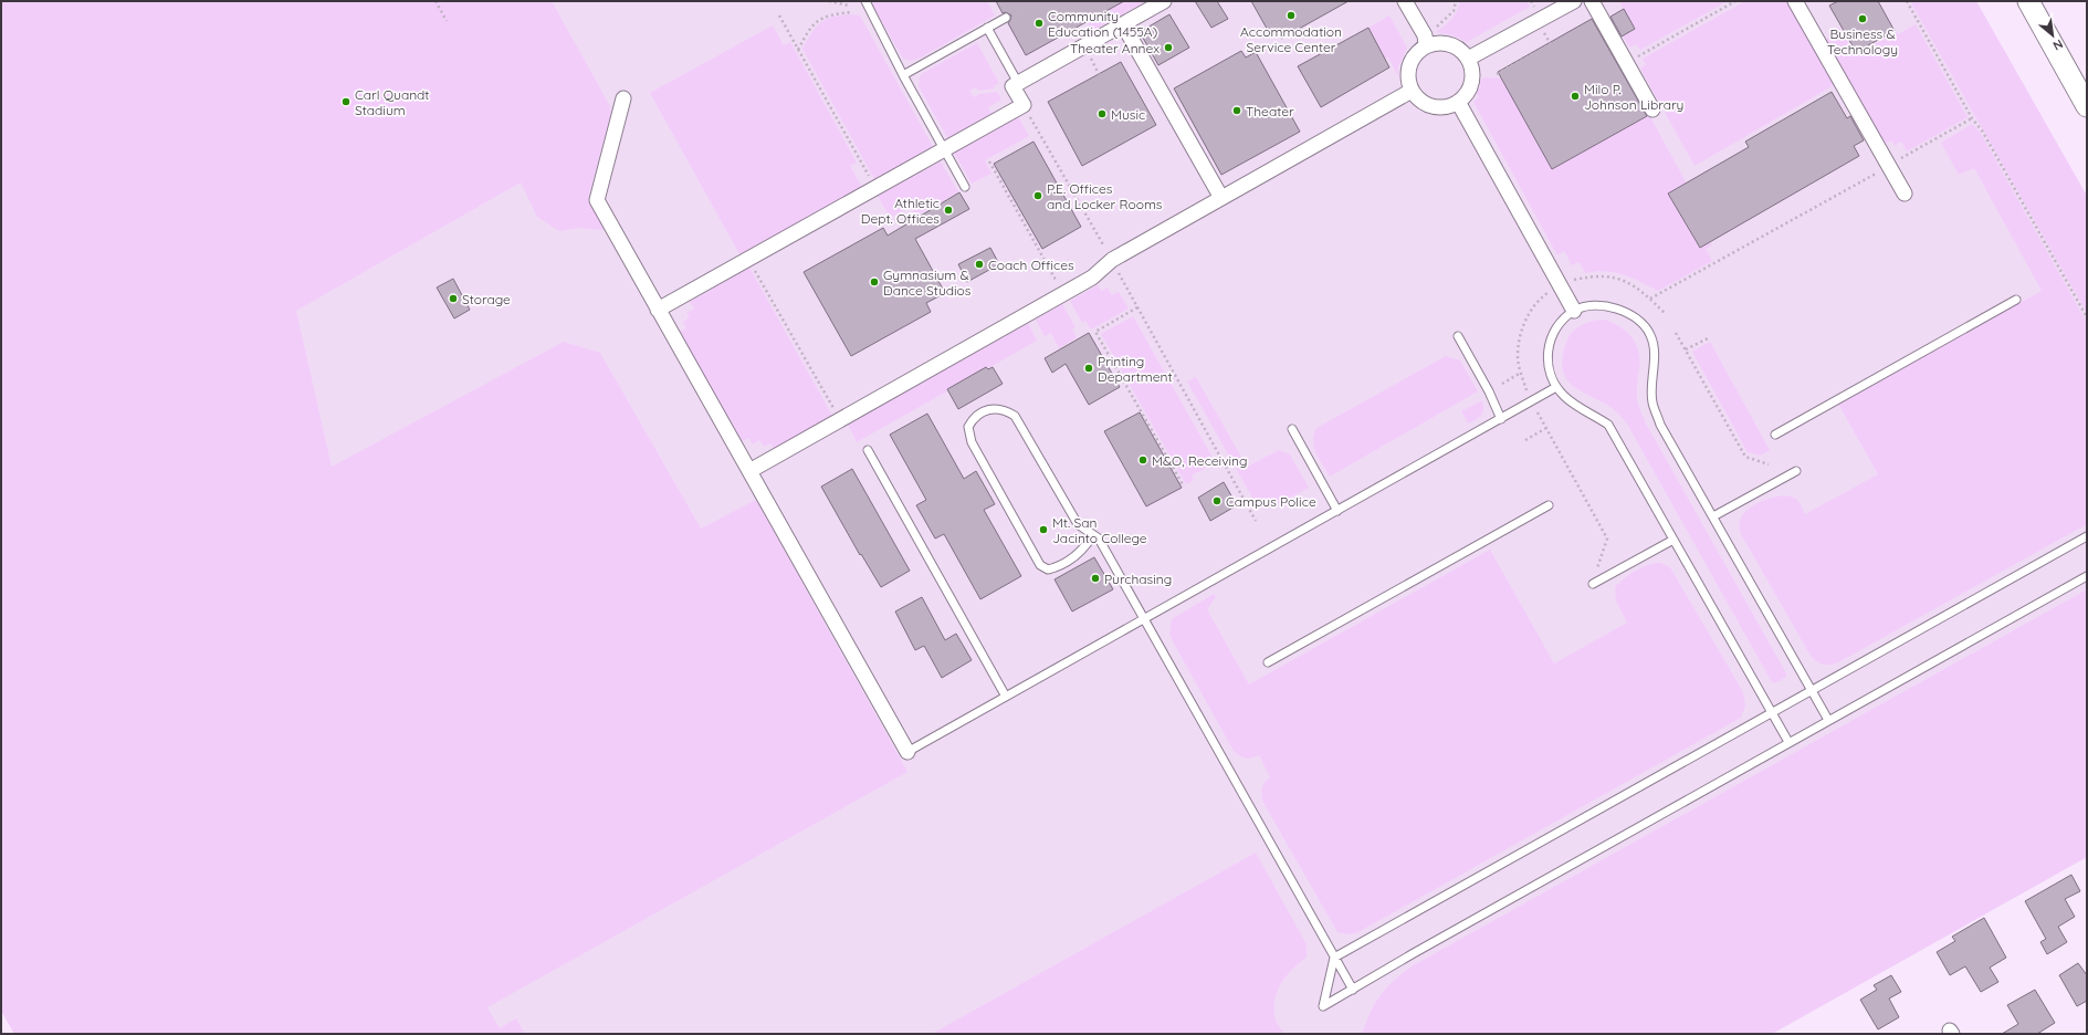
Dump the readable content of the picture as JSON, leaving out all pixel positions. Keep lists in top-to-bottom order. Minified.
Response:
{"places":["Accommodation Service Center","Business & Technology","Community Education (1455A)","Theater Annex","Milo P. Johnson Library","Carl Quandt Stadium","Theater","Music","P.E. Offices and Locker Rooms","Athletic Dept. Offices","Coach Offices","Gymnasium & Dance Studios","Storage","Printing Department","M&O, Receiving","Campus Police","Mt. San Jacinto College","Purchasing"],"north":"bottom right"}
